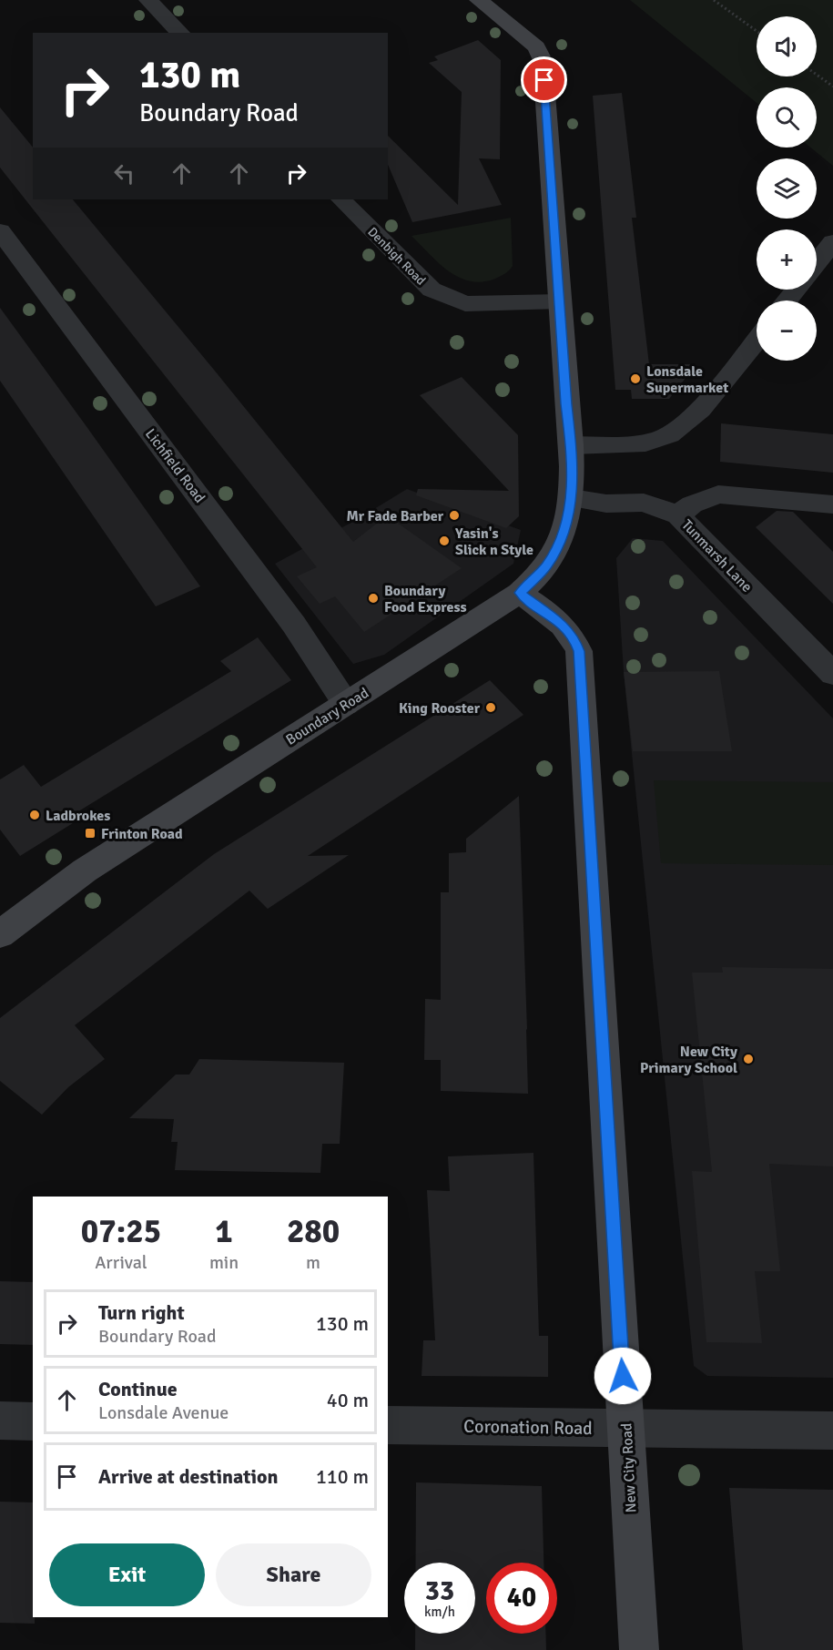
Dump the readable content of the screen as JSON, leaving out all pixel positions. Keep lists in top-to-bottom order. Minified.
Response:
{"streets":{"street":["Denbigh Road","Lichfield Road","Tunmarsh Lane","Boundary Road","Coronation Road","New City Road"]},"crossings":[["Denbigh Road","Boundary Road"],["Lichfield Road","Boundary Road"],["Tunmarsh Lane","Boundary Road"],["Boundary Road","New City Road"],["Coronation Road","New City Road"]],"places":{"other":["Lonsdale Supermarket","Mr Fade Barber","Yasin's Slick n Style","Boundary Food Express","King Rooster","Ladbrokes","New City Primary School"],"transit":["Frinton Road"]},"page":{"map_buttons":["+","−"],"turn":["130 m","Boundary Road"],"eta":["07:25","Arrival","1","min","280","m"],"list":[{"name":"Turn right","note":"Boundary Road","value":"130 m"},{"name":"Continue","note":"Lonsdale Avenue","value":"40 m"},{"name":"Arrive at destination","value":"110 m"}],"buttons":["Exit","Share"],"speed":"33 km/h","limit":"40"}}
